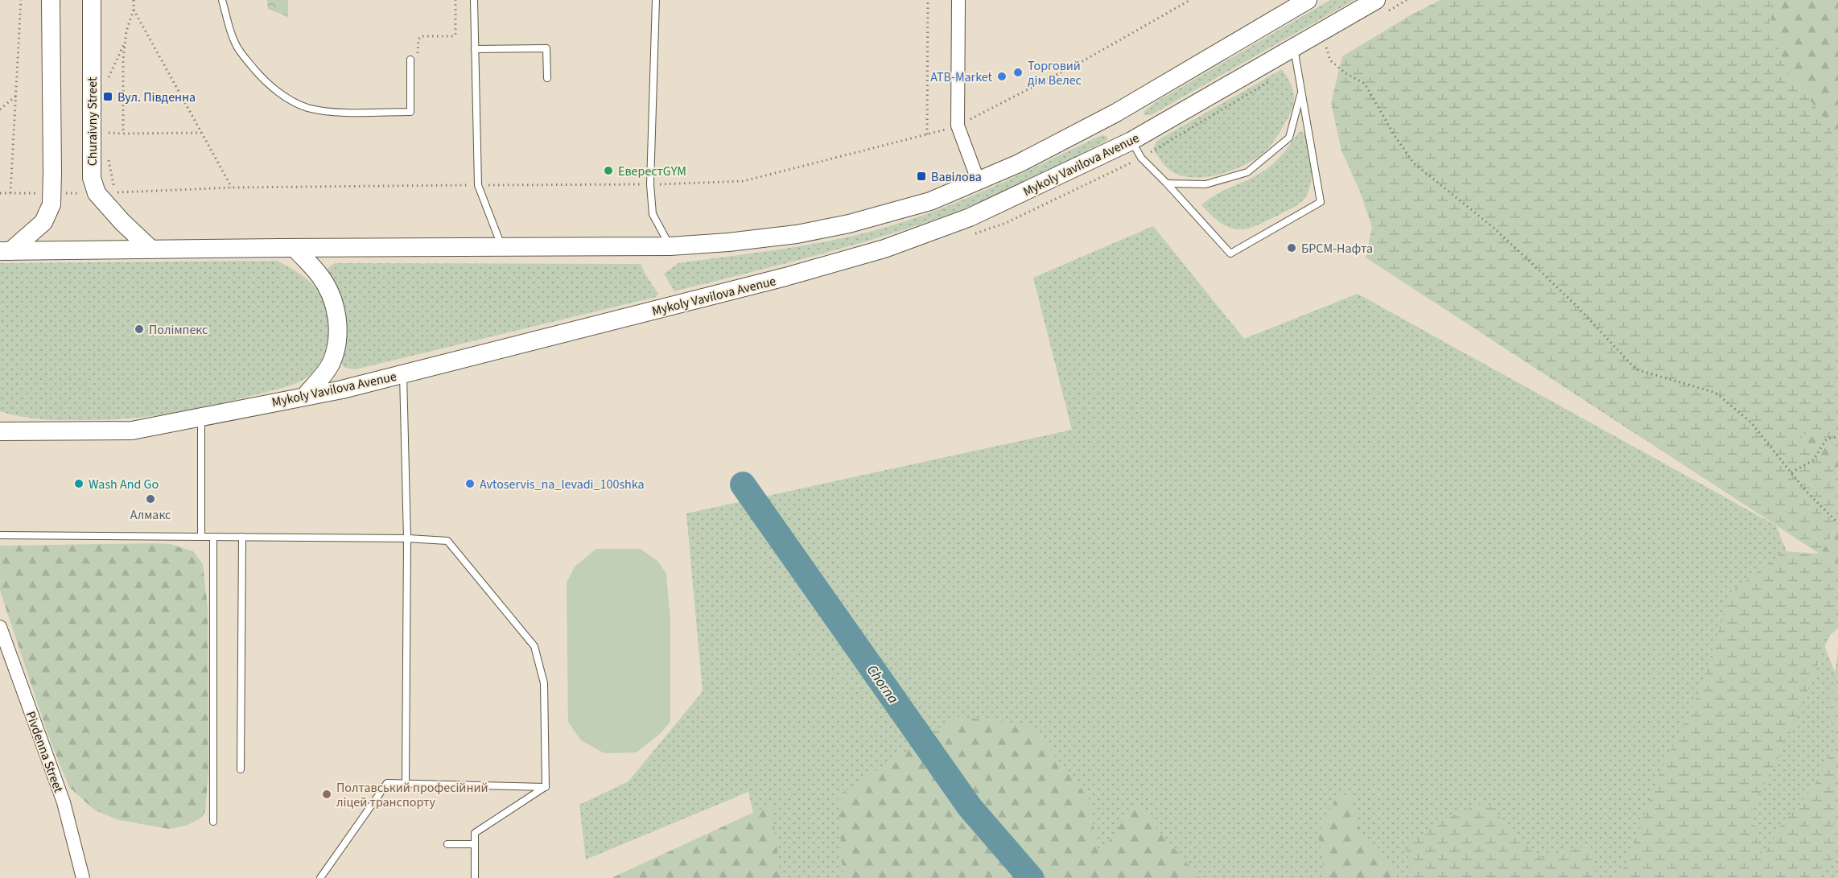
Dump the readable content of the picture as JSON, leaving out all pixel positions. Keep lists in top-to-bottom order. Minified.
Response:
{"streets":{"main road":["Churaivny Street","Mykoly Vavilova Avenue"],"street":["Pivdenna Street"]},"water":["Chorna"],"places":{"other":["Торговий дім Велес","ATB-Market","ЕверестGYM","БРСМ-Нафта","Полімпекс","Wash And Go","Avtoservis_na_levadi_100shka","Алмакс","Полтавський професійний ліцей транспорту"],"transit":["Вул. Південна","Вавілова"]}}
